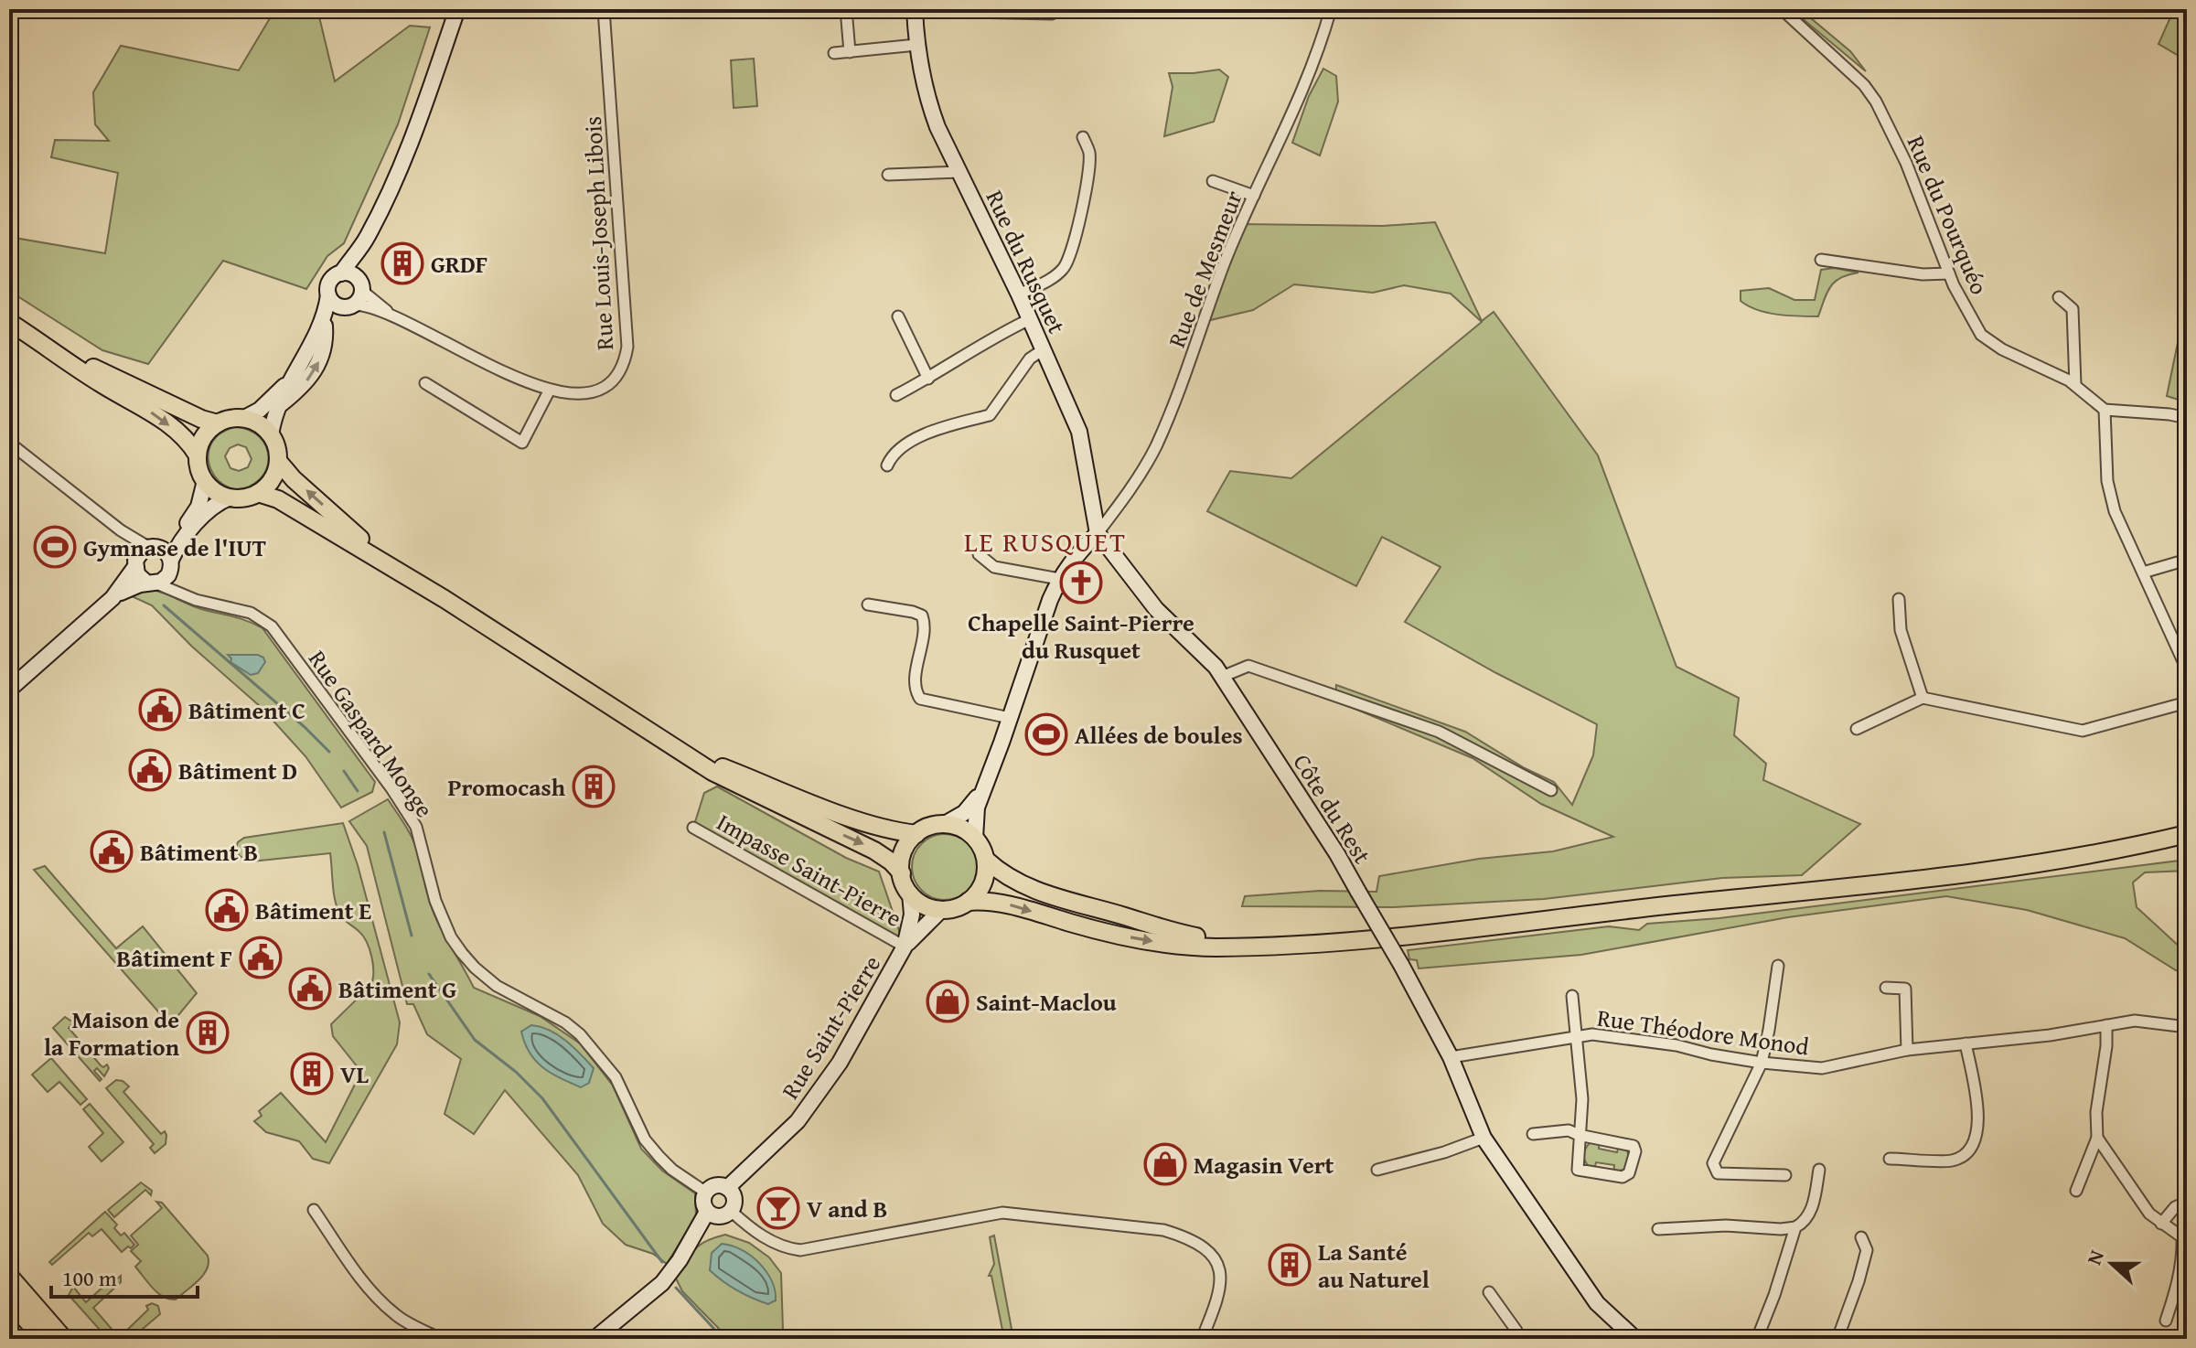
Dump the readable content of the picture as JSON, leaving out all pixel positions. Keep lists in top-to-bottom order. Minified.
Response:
{"streets":{"street":["Rue du Pourquéo","Rue Louis-Joseph Libois","Rue du Rusquet","Rue de Mesmeur","Rue Gaspard Monge","Côte du Rest","Impasse Saint-Pierre","Rue Saint-Pierre","Rue Théodore Monod"]},"crossings":[["Rue du Rusquet","Rue de Mesmeur"],["Rue du Rusquet","Côte du Rest"],["Rue de Mesmeur","Côte du Rest"],["Rue Gaspard Monge","Rue Saint-Pierre"],["Côte du Rest","Rue Théodore Monod"],["Impasse Saint-Pierre","Rue Saint-Pierre"]],"districts":["LE RUSQUET"],"places":{"building":["GRDF","Promocash","Maison de la Formation","VL","La Santé au Naturel"],"sports":["Gymnase de l'IUT","Allées de boules"],"church":["Chapelle Saint-Pierre du Rusquet"],"public building":["Bâtiment C","Bâtiment D","Bâtiment B","Bâtiment E","Bâtiment F","Bâtiment G"],"shop":["Saint-Maclou","Magasin Vert"],"bar":["V and B"]},"scale_bar":"100 m","north":"left"}
